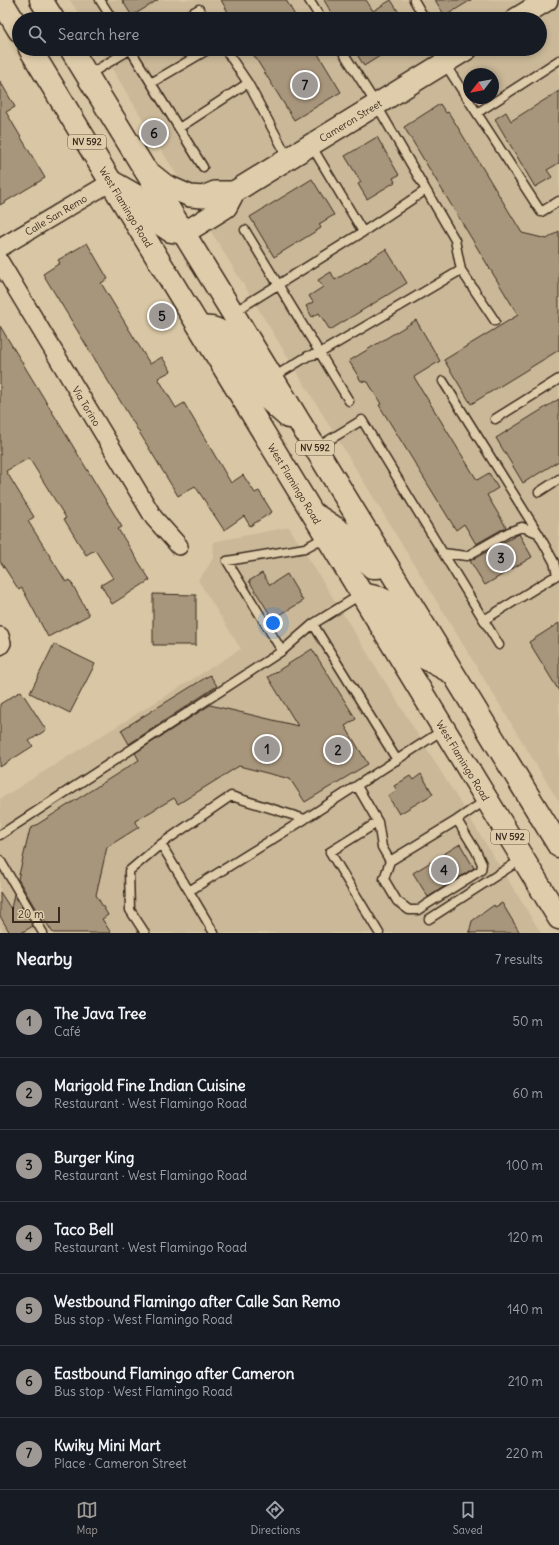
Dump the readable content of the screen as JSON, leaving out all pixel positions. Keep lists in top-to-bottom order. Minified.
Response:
{"streets":{"main road":["NV 592","West Flamingo Road"],"street":["Cameron Street","Calle San Remo","Via Torino"]},"crossings":[["Cameron Street","NV 592"],["West Flamingo Road","Calle San Remo"]],"scale_bar":"20 m","north":"bottom left","page":{"search":"Search here","pins":["7","6","5","3","1","2","4"],"scale":"20 m","heading":["Nearby","7 results"],"list":[{"mark":"1","name":"The Java Tree","note":"Café","value":"50 m"},{"mark":"2","name":"Marigold Fine Indian Cuisine","note":"Restaurant · West Flamingo Road","value":"60 m"},{"mark":"3","name":"Burger King","note":"Restaurant · West Flamingo Road","value":"100 m"},{"mark":"4","name":"Taco Bell","note":"Restaurant · West Flamingo Road","value":"120 m"},{"mark":"5","name":"Westbound Flamingo after Calle San Remo","note":"Bus stop · West Flamingo Road","value":"140 m"},{"mark":"6","name":"Eastbound Flamingo after Cameron","note":"Bus stop · West Flamingo Road","value":"210 m"},{"mark":"7","name":"Kwiky Mini Mart","note":"Place · Cameron Street","value":"220 m"}],"nav":["Map","Directions","Saved"]}}
